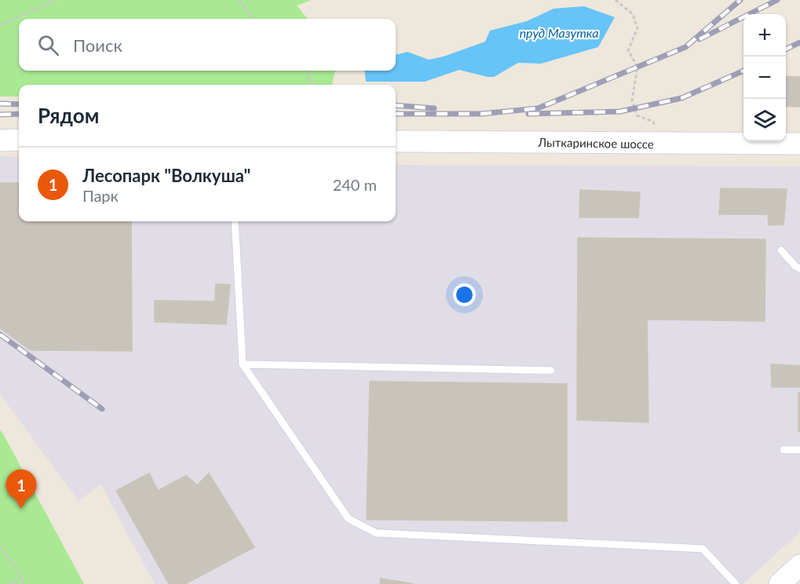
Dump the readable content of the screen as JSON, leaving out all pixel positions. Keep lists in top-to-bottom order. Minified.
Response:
{"streets":{"main road":["Лыткаринское шоссе"]},"water":["пруд Мазутка"],"page":{"map_buttons":["+","−"],"search":"Поиск","heading":"Рядом","list":[{"mark":"1","name":"Лесопарк \"Волкуша\"","note":"Парк","value":"240 m"}],"pins":"1"}}
